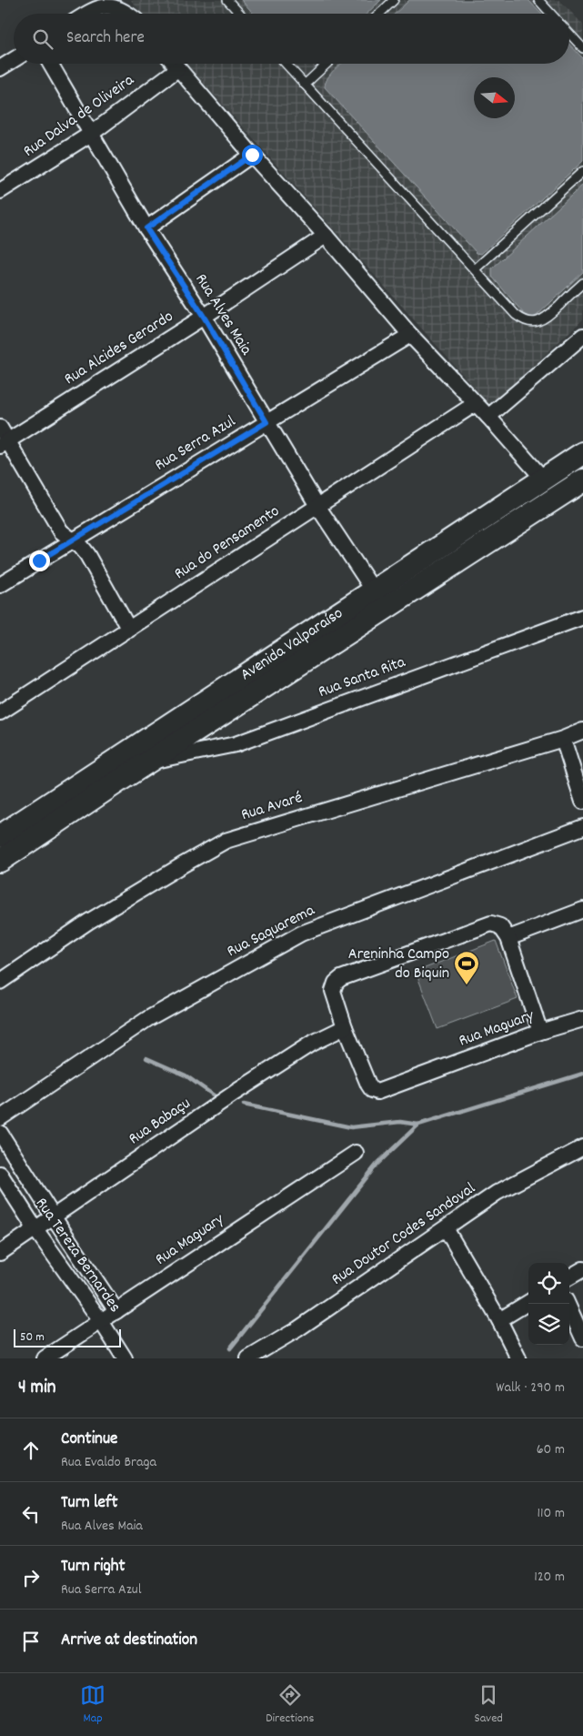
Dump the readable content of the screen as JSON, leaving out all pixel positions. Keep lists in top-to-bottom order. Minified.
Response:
{"streets":{"main road":["Avenida Valparaíso"],"street":["Rua Dalva de Oliveira","Rua Alves Maia","Rua Alcides Gerardo","Rua Serra Azul","Rua do Pensamento","Rua Santa Rita","Rua Avaré","Rua Saquarema","Rua Maguary","Rua Babaçu","Rua Doutor Codes Sandoval","Rua Tereza Bernardes"]},"crossings":[["Rua Dalva de Oliveira","Rua Alves Maia"],["Rua Alves Maia","Rua Alcides Gerardo"],["Rua Alves Maia","Rua Serra Azul"],["Rua Alves Maia","Rua do Pensamento"],["Rua Alves Maia","Avenida Valparaíso"],["Avenida Valparaíso","Rua Santa Rita"],["Rua Maguary","Rua Babaçu"],["Rua Maguary","Rua Tereza Bernardes"],["Rua Babaçu","Rua Tereza Bernardes"]],"places":{"sports":["Areninha Campo do Biquin"]},"scale_bar":"50 m","north":"right","page":{"search":"Search here","scale":"50 m","heading":["4 min","Walk · 290 m"],"list":[["Continue","Rua Evaldo Braga","60 m"],["Turn left","Rua Alves Maia","110 m"],["Turn right","Rua Serra Azul","120 m"],"Arrive at destination"],"nav":["Map","Directions","Saved"]}}
